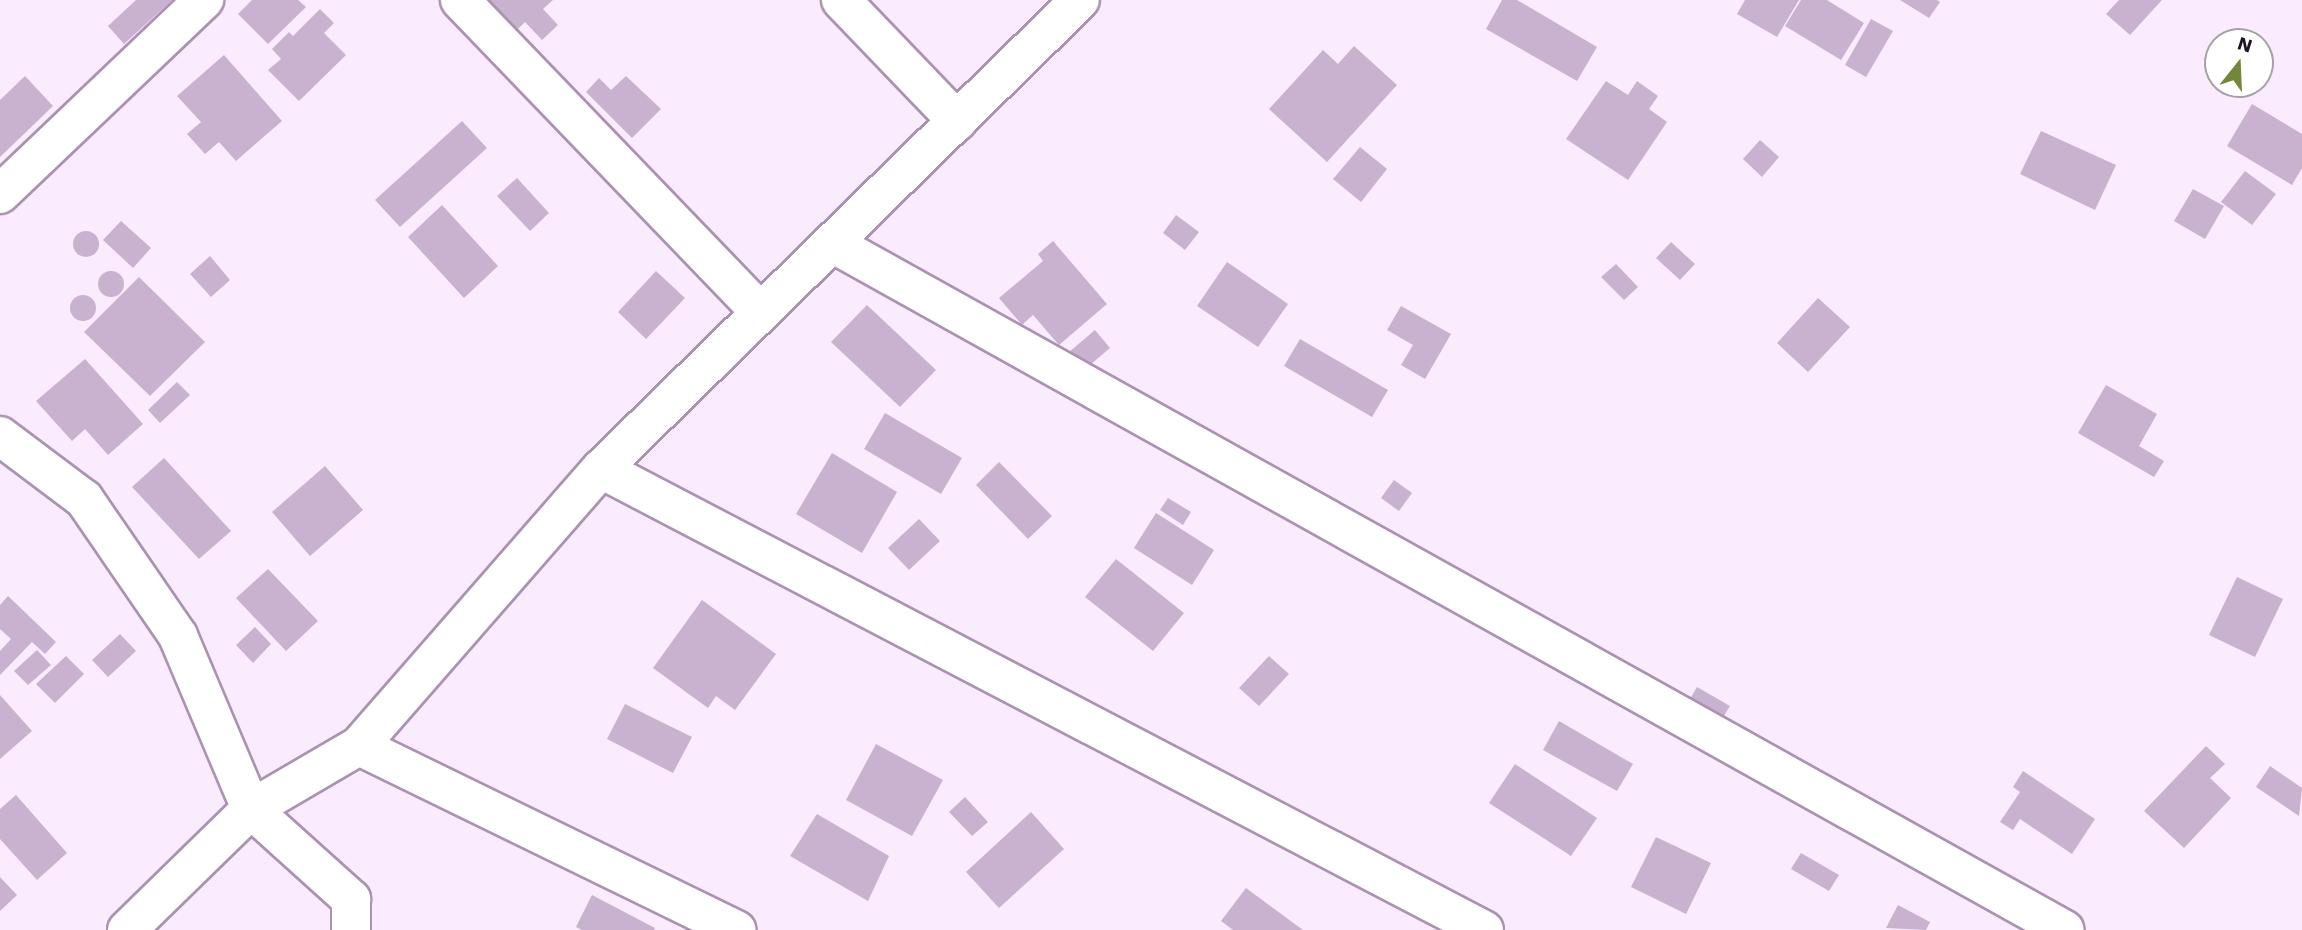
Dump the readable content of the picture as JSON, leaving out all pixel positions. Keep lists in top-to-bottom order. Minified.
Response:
{"north":"top"}
